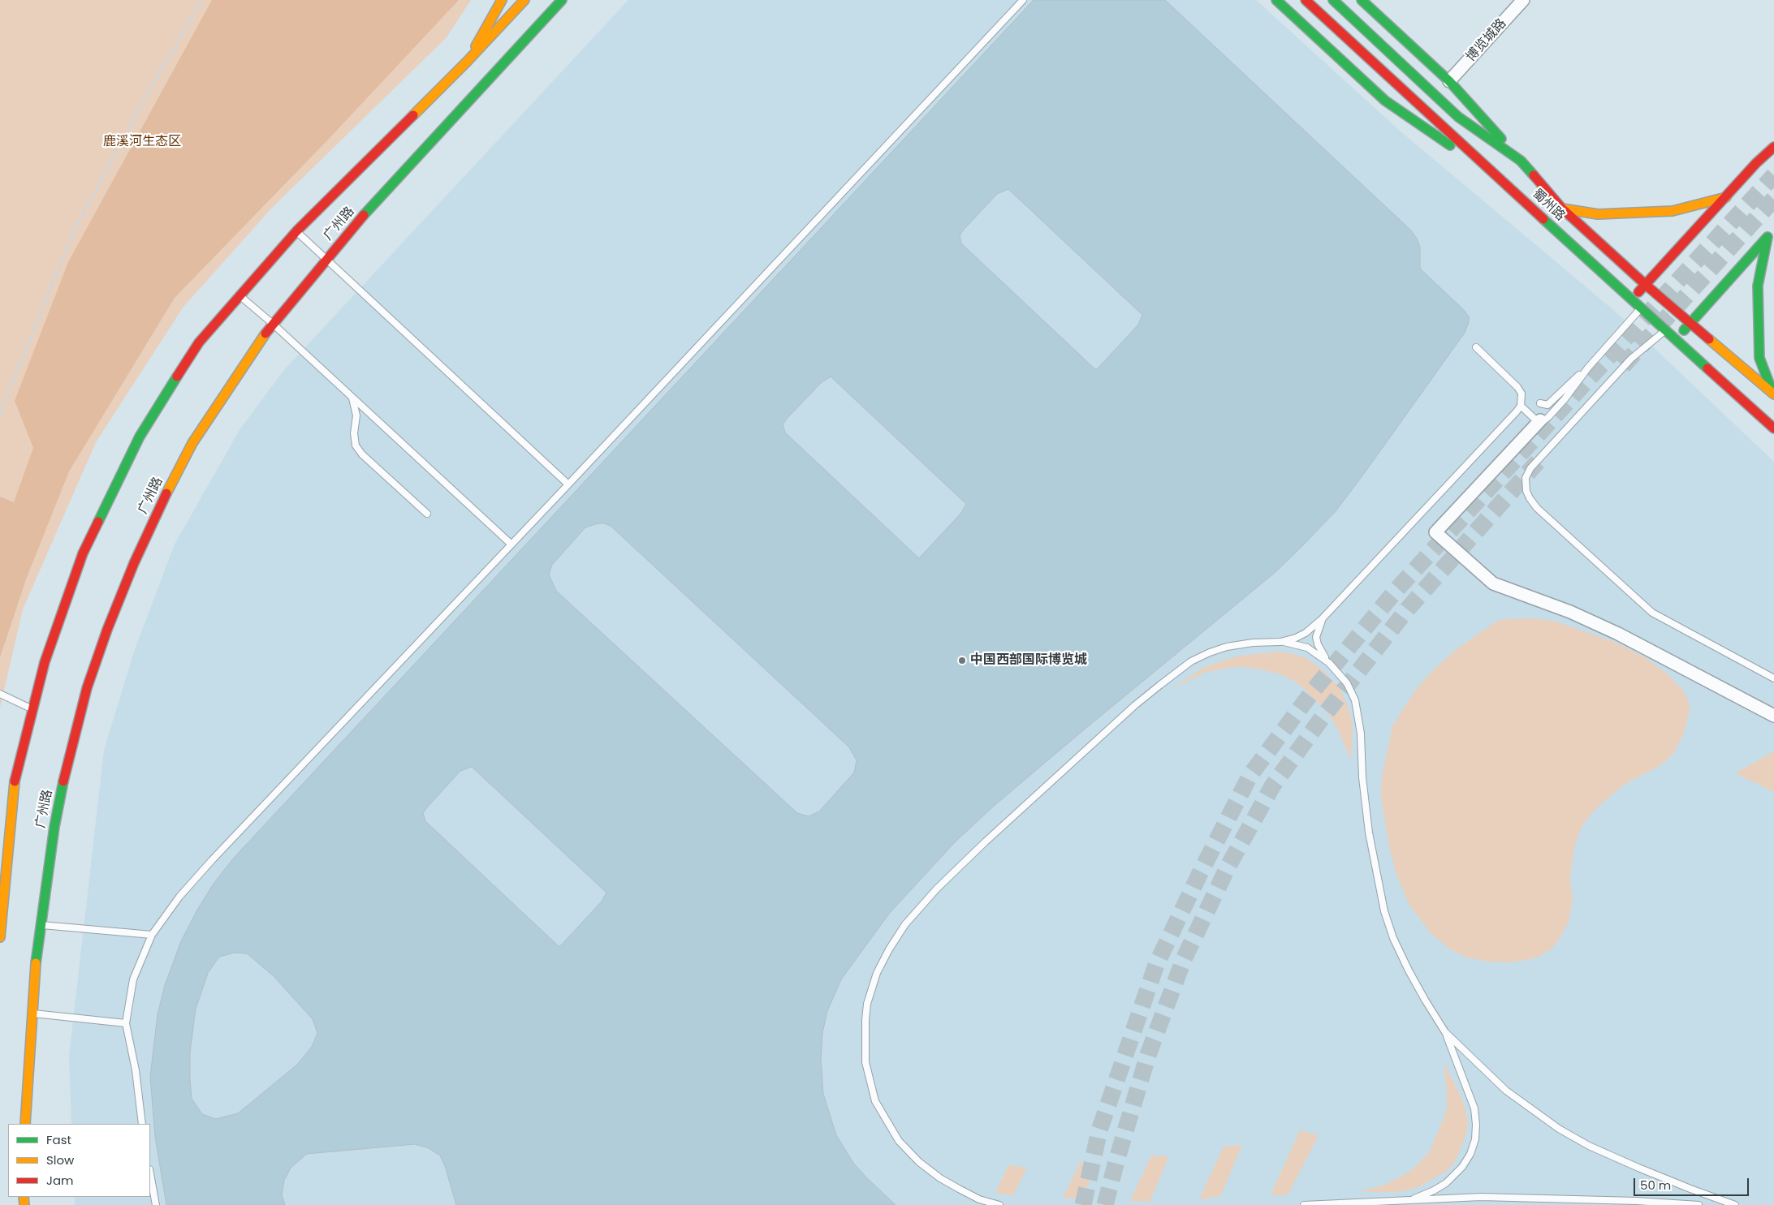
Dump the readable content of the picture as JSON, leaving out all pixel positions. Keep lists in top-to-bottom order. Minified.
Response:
{"streets":{"main road":["蜀州路","广州路"],"street":["博览城路"]},"parks":["鹿溪河生态区"],"places":["中国西部国际博览城"],"legend":["Fast","Slow","Jam"],"scale_bar":"50 m"}
